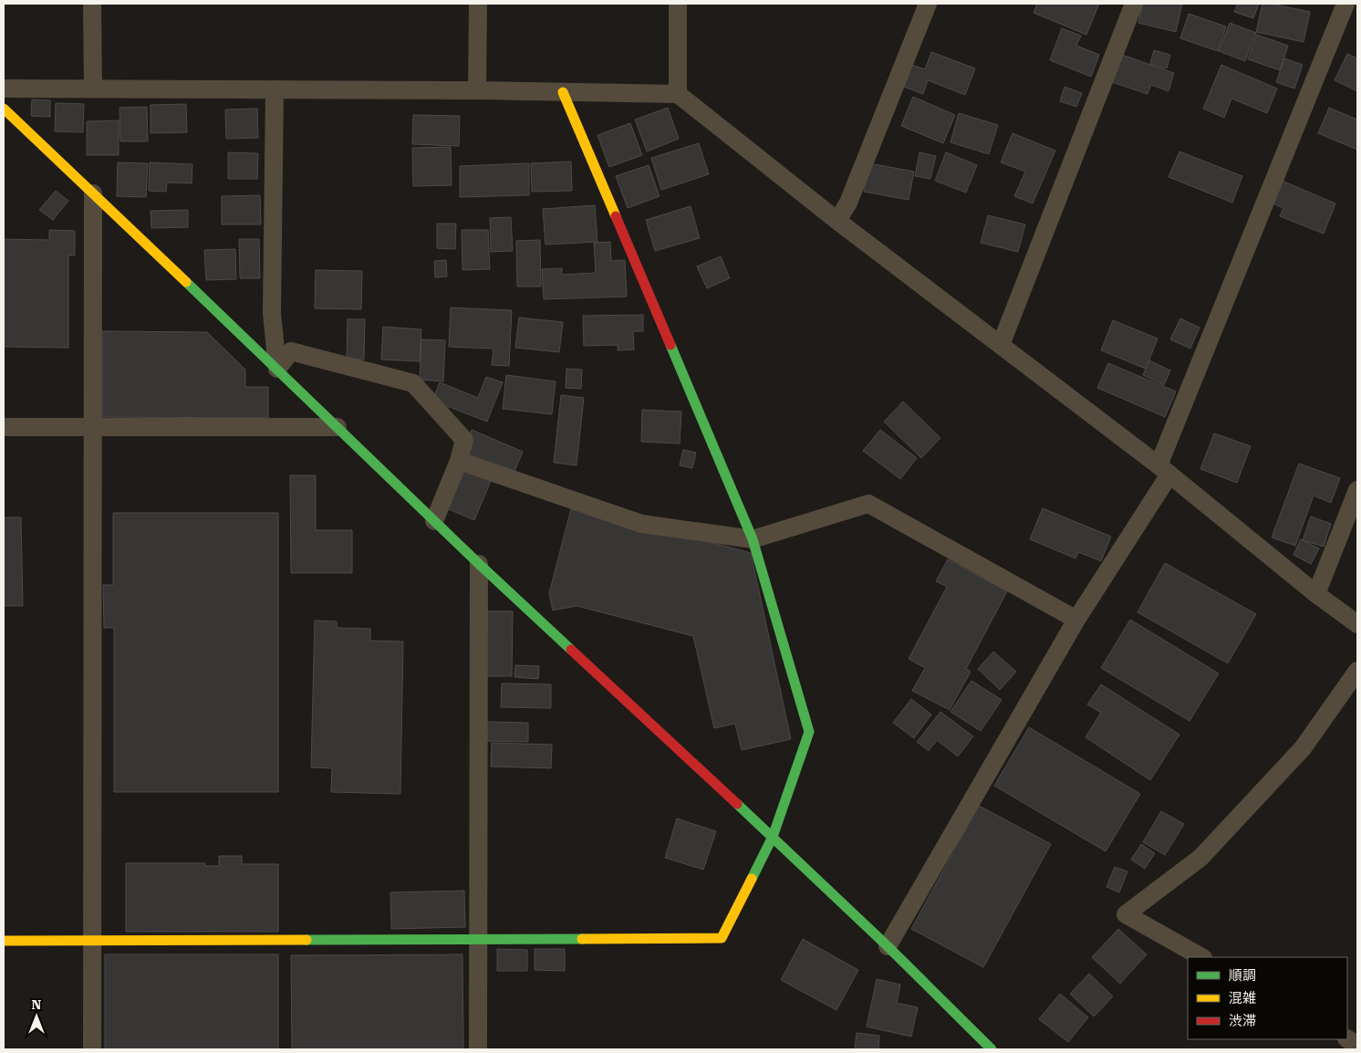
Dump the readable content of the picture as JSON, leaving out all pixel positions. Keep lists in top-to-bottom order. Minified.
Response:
{"legend":["順調","混雑","渋滞"],"north":"top"}
